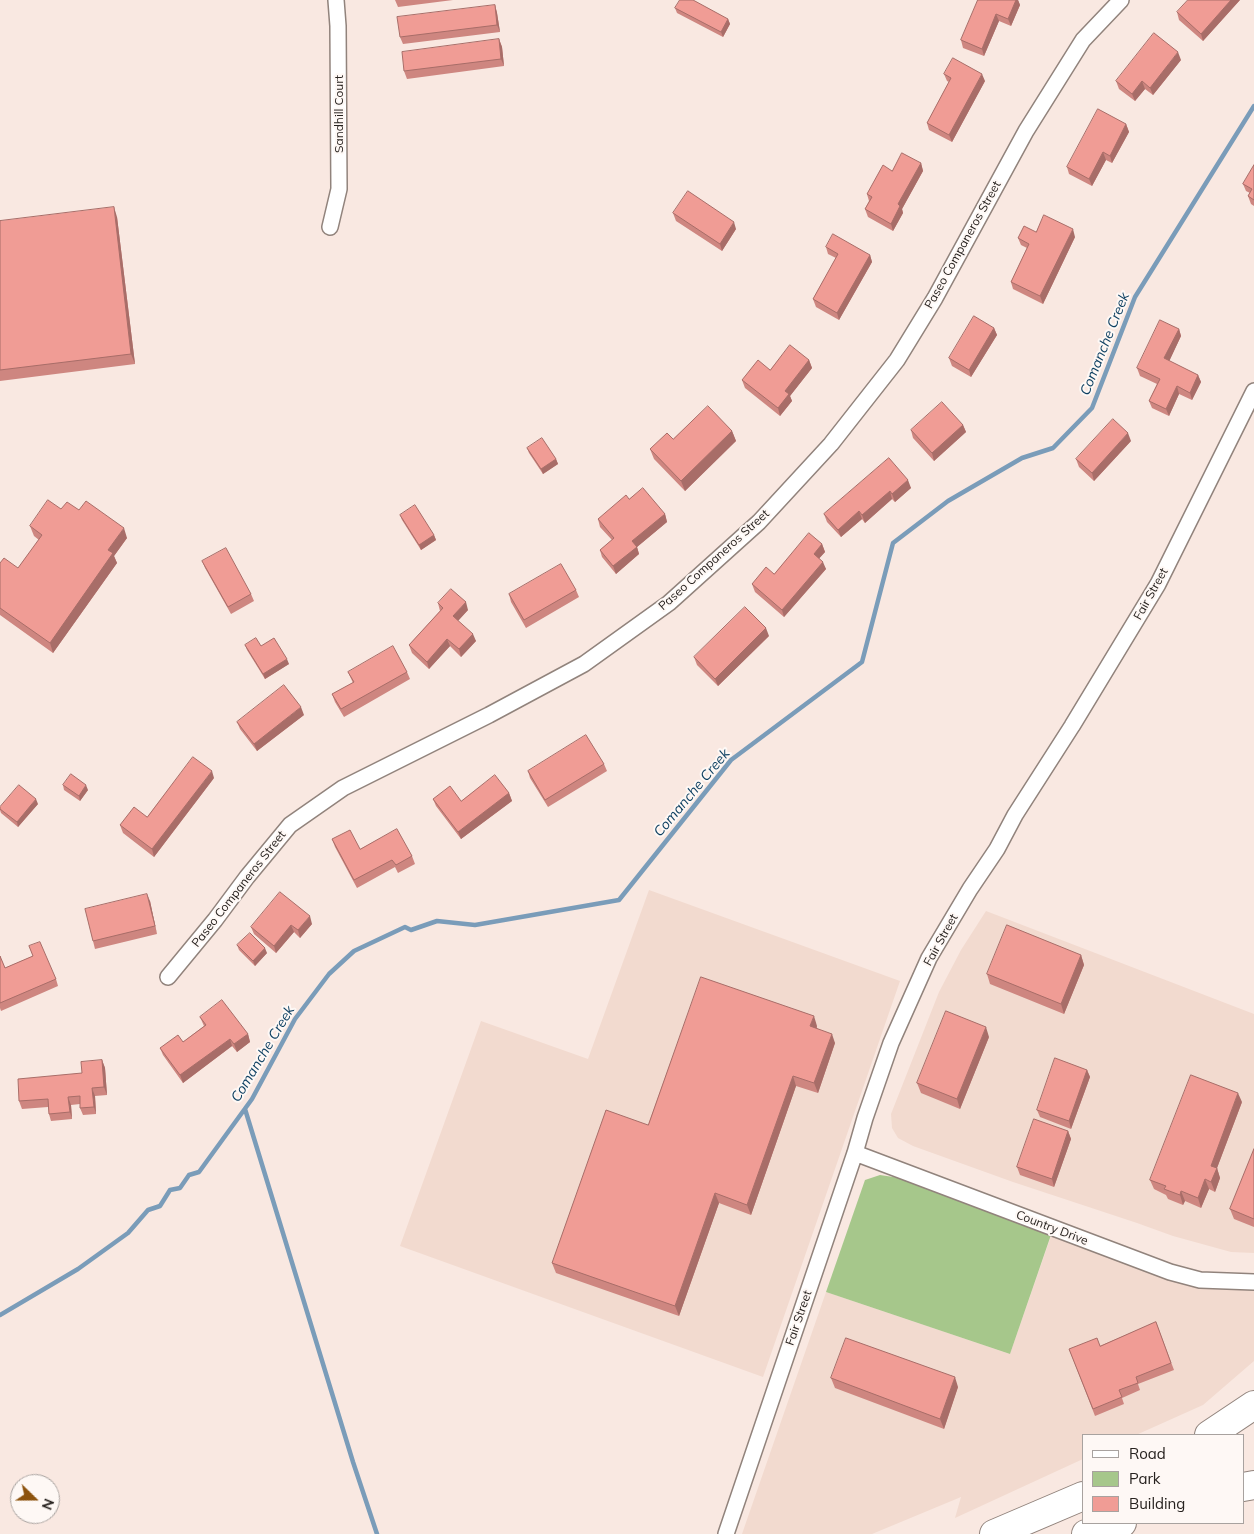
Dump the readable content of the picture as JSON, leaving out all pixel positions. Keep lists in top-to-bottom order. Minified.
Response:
{"streets":{"street":["Sandhill Court","Paseo Companeros Street","Fair Street","Country Drive"]},"crossings":[["Fair Street","Country Drive"]],"water":["Comanche Creek"],"legend":["Road","Park","Building"],"north":"right"}
